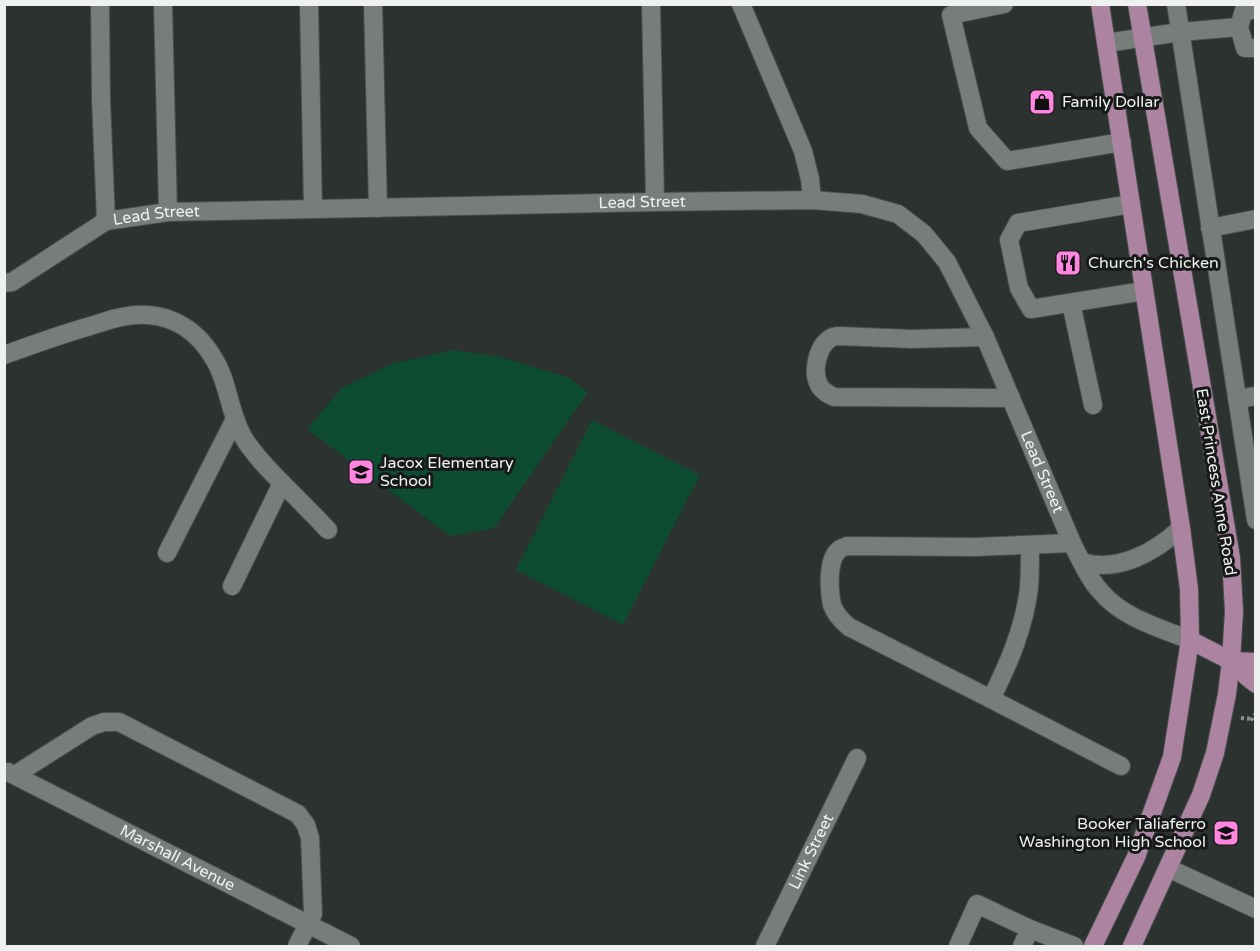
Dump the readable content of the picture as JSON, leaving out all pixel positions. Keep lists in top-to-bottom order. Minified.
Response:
{"streets":{"main road":["East Princess Anne Road"],"street":["Lead Street","Link Street","Marshall Avenue"]},"places":{"shop":["Family Dollar"],"restaurant":["Church's Chicken"],"school or university":["Jacox Elementary School","Booker Taliaferro Washington High School"]}}
